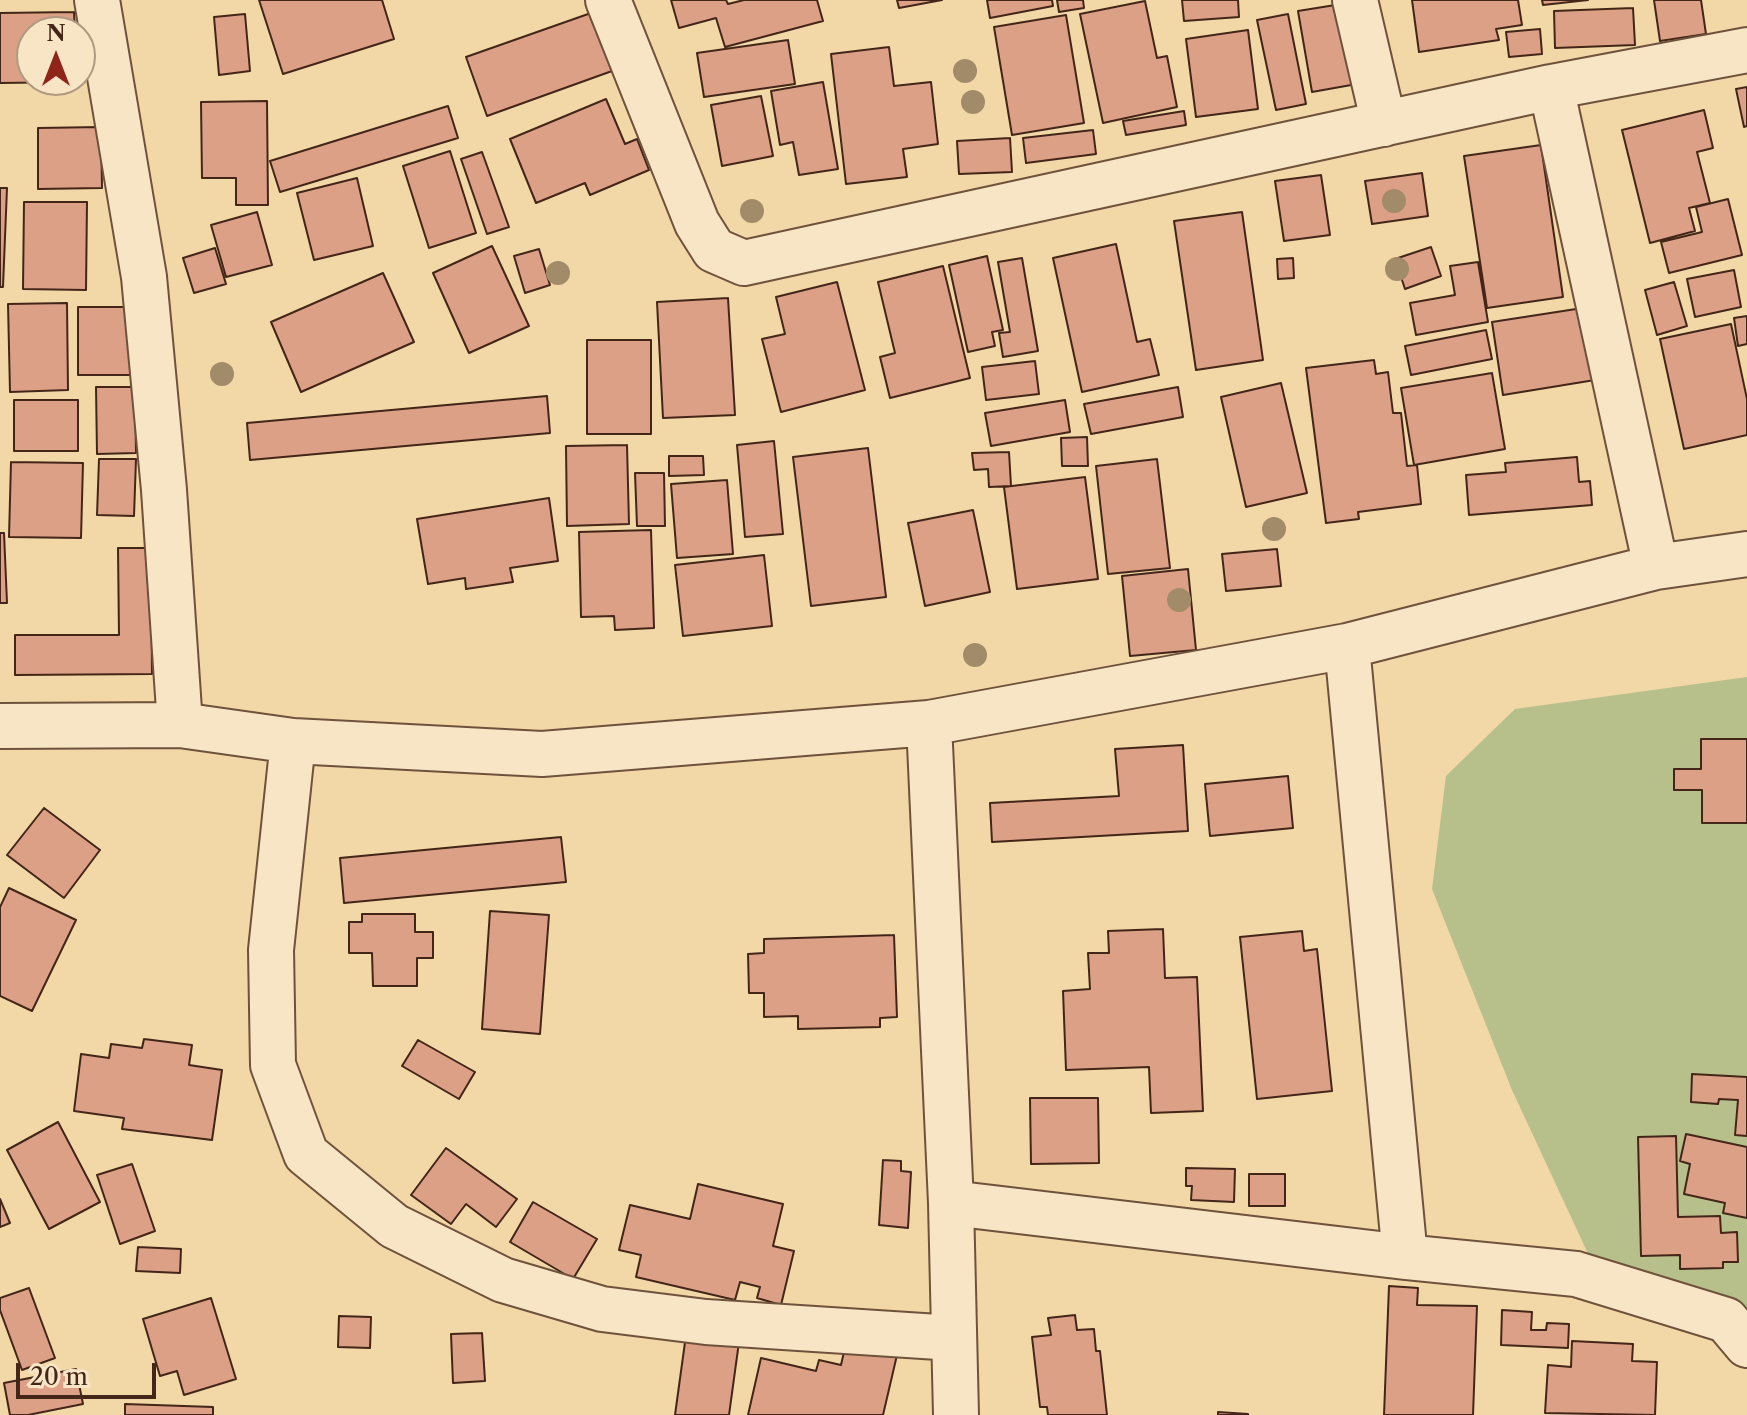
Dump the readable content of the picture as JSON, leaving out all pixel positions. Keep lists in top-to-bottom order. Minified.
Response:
{"scale_bar":"20 m","north":"top"}
